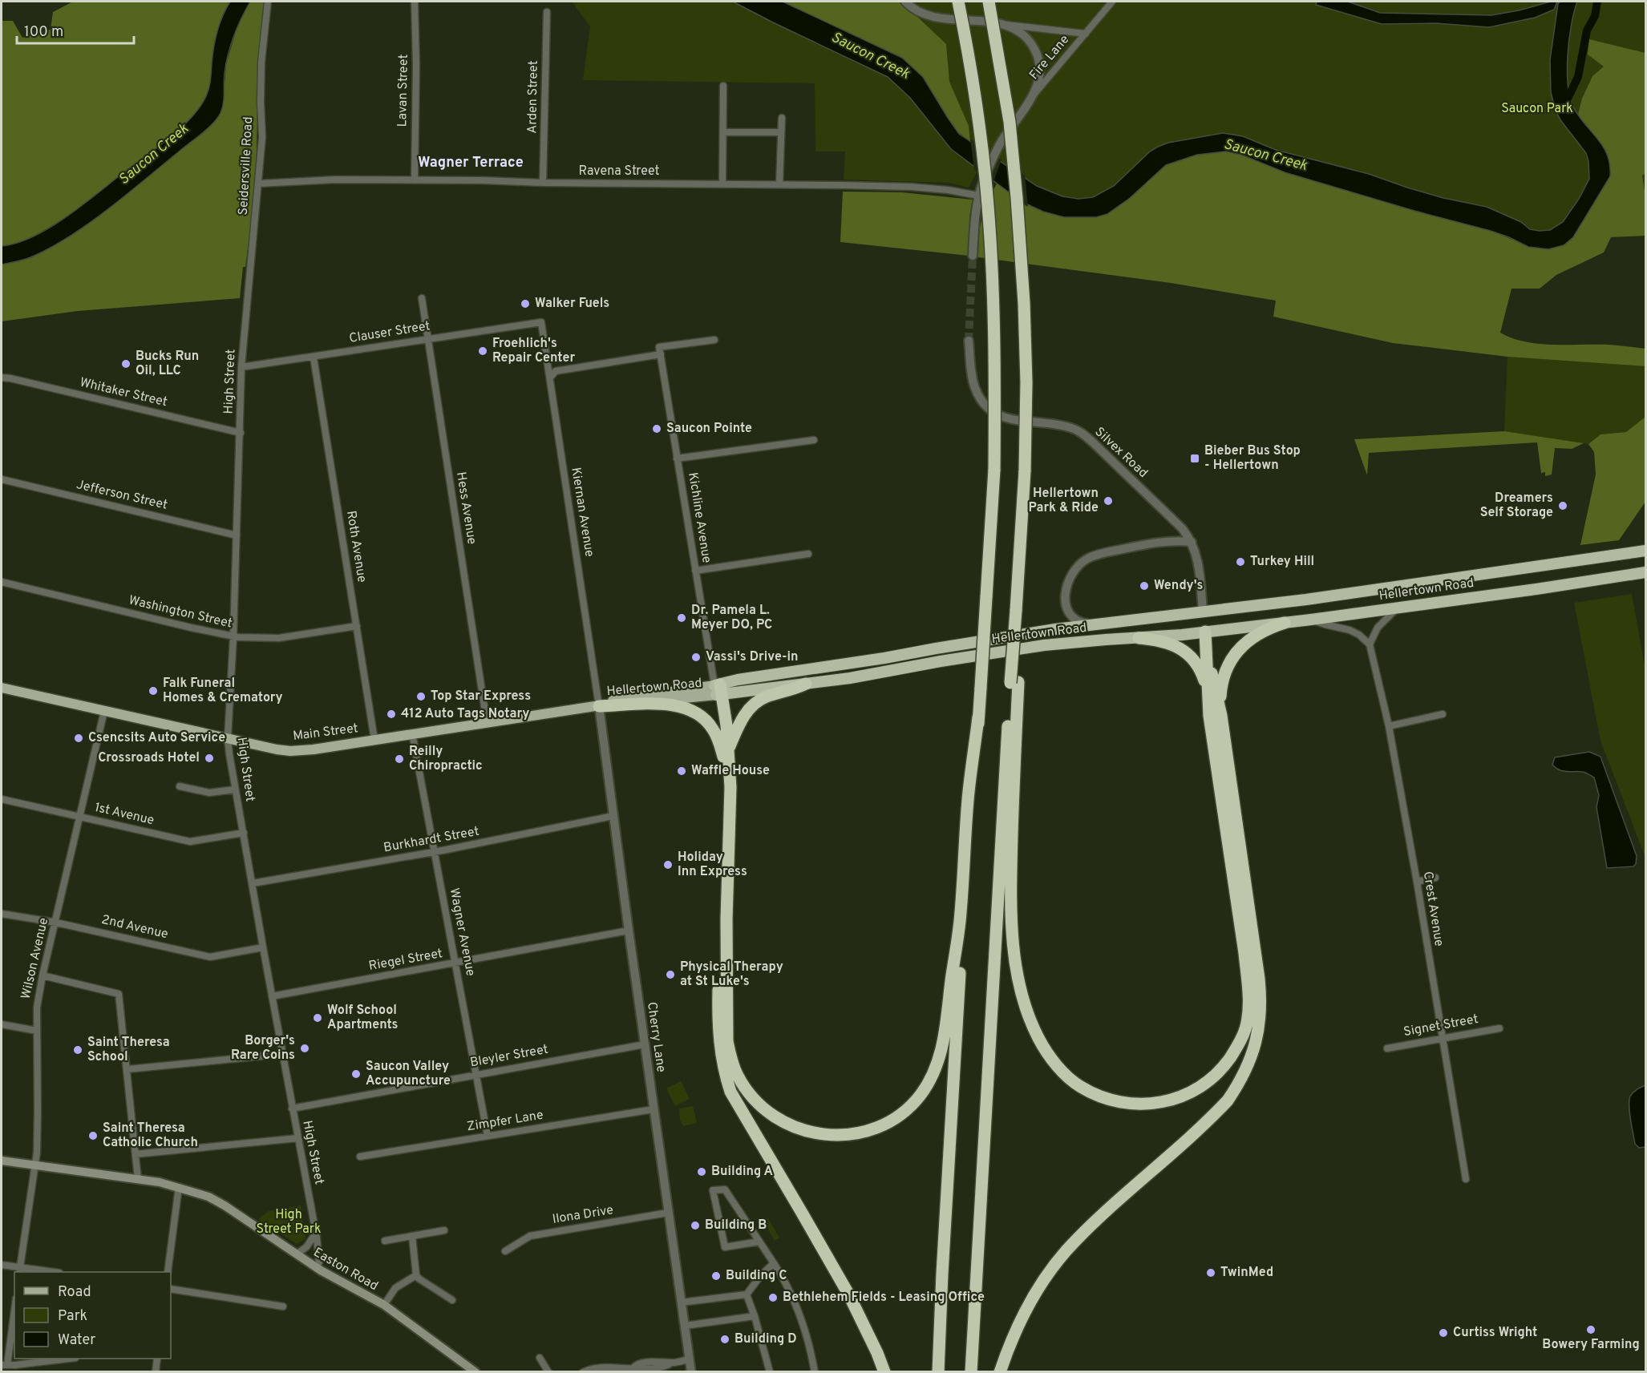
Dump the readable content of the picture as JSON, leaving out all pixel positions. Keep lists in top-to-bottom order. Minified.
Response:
{"streets":{"highway":["Hellertown Road"],"main road":["Main Street","Easton Road"],"street":["Fire Lane","Lavan Street","Arden Street","Seidersville Road","Ravena Street","Clauser Street","High Street","Whitaker Street","Silvex Road","Jefferson Street","Hess Avenue","Kiernan Avenue","Kichline Avenue","Roth Avenue","Washington Street","1st Avenue","Burkhardt Street","Crest Avenue","2nd Avenue","Wagner Avenue","Wilson Avenue","Riegel Street","Signet Street","Cherry Lane","Bleyler Street","Zimpfer Lane","Ilona Drive"]},"crossings":[["Lavan Street","Ravena Street"],["Arden Street","Ravena Street"],["Seidersville Road","Ravena Street"],["Seidersville Road","High Street"],["Clauser Street","High Street"],["Clauser Street","Hess Avenue"],["Clauser Street","Kiernan Avenue"],["Clauser Street","Roth Avenue"],["High Street","Whitaker Street"],["High Street","Jefferson Street"],["High Street","Washington Street"],["High Street","Main Street"],["High Street","1st Avenue"],["High Street","Burkhardt Street"],["High Street","2nd Avenue"],["High Street","Riegel Street"],["High Street","Bleyler Street"],["High Street","Easton Road"],["Silvex Road","Hellertown Road"],["Hess Avenue","Main Street"],["Kiernan Avenue","Hellertown Road"],["Kiernan Avenue","Main Street"],["Kiernan Avenue","Cherry Lane"],["Kichline Avenue","Hellertown Road"],["Roth Avenue","Washington Street"],["Roth Avenue","Main Street"],["Hellertown Road","Main Street"],["Hellertown Road","Cherry Lane"],["Main Street","Wagner Avenue"],["Main Street","Wilson Avenue"],["Main Street","Cherry Lane"],["1st Avenue","Wilson Avenue"],["Burkhardt Street","Wagner Avenue"],["Burkhardt Street","Cherry Lane"],["Crest Avenue","Signet Street"],["2nd Avenue","Wilson Avenue"],["Wagner Avenue","Riegel Street"],["Wagner Avenue","Bleyler Street"],["Wagner Avenue","Zimpfer Lane"],["Wilson Avenue","Easton Road"],["Riegel Street","Cherry Lane"],["Cherry Lane","Bleyler Street"],["Cherry Lane","Zimpfer Lane"],["Cherry Lane","Ilona Drive"]],"districts":["Wagner Terrace"],"water":["Saucon Creek"],"parks":["Saucon Park","High Street Park"],"places":{"other":["Walker Fuels","Froehlich's Repair Center","Bucks Run Oil, LLC","Saucon Pointe","Hellertown Park & Ride","Dreamers Self Storage","Turkey Hill","Wendy's","Dr. Pamela L. Meyer DO, PC","Vassi's Drive-in","Falk Funeral Homes & Crematory","Top Star Express","412 Auto Tags Notary","Csencsits Auto Service","Crossroads Hotel","Reilly Chiropractic","Waffle House","Holiday Inn Express","Physical Therapy at St Luke's","Wolf School Apartments","Borger's Rare Coins","Saint Theresa School","Saucon Valley Accupuncture","Saint Theresa Catholic Church","Building A","Building B","TwinMed","Building C","Bethlehem Fields - Leasing Office","Bowery Farming","Curtiss Wright","Building D"],"transit":["Bieber Bus Stop - Hellertown"]},"legend":["Road","Park","Water"],"scale_bar":"100 m"}
